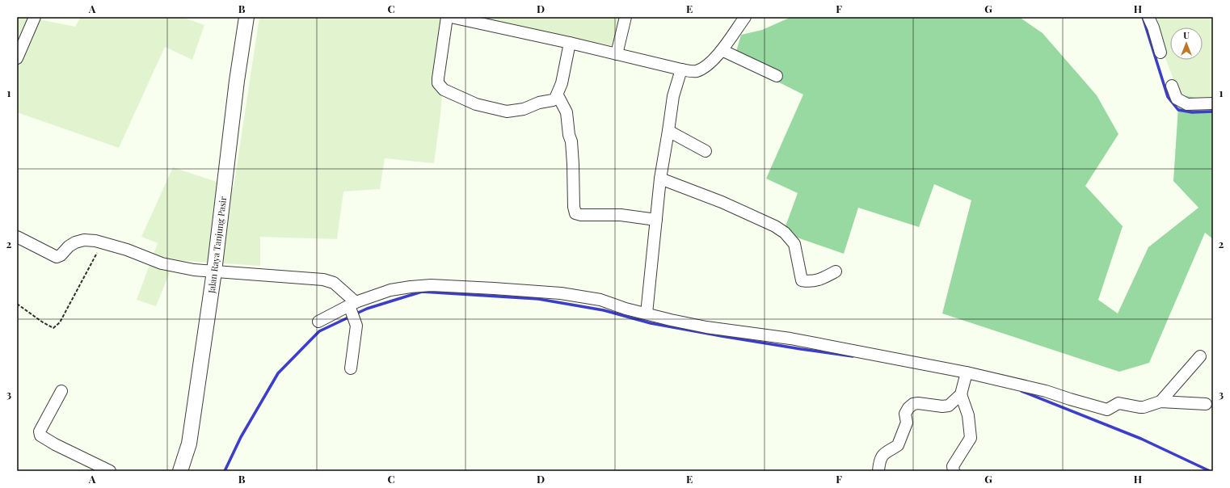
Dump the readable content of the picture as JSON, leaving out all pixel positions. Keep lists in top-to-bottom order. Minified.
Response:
{"streets":{"street":["Jalan Raya Tanjung Pasir"]},"north":"top","grid":{"columns":["A","B","C","D","E","F","G","H"],"rows":["1","2","3"]}}
